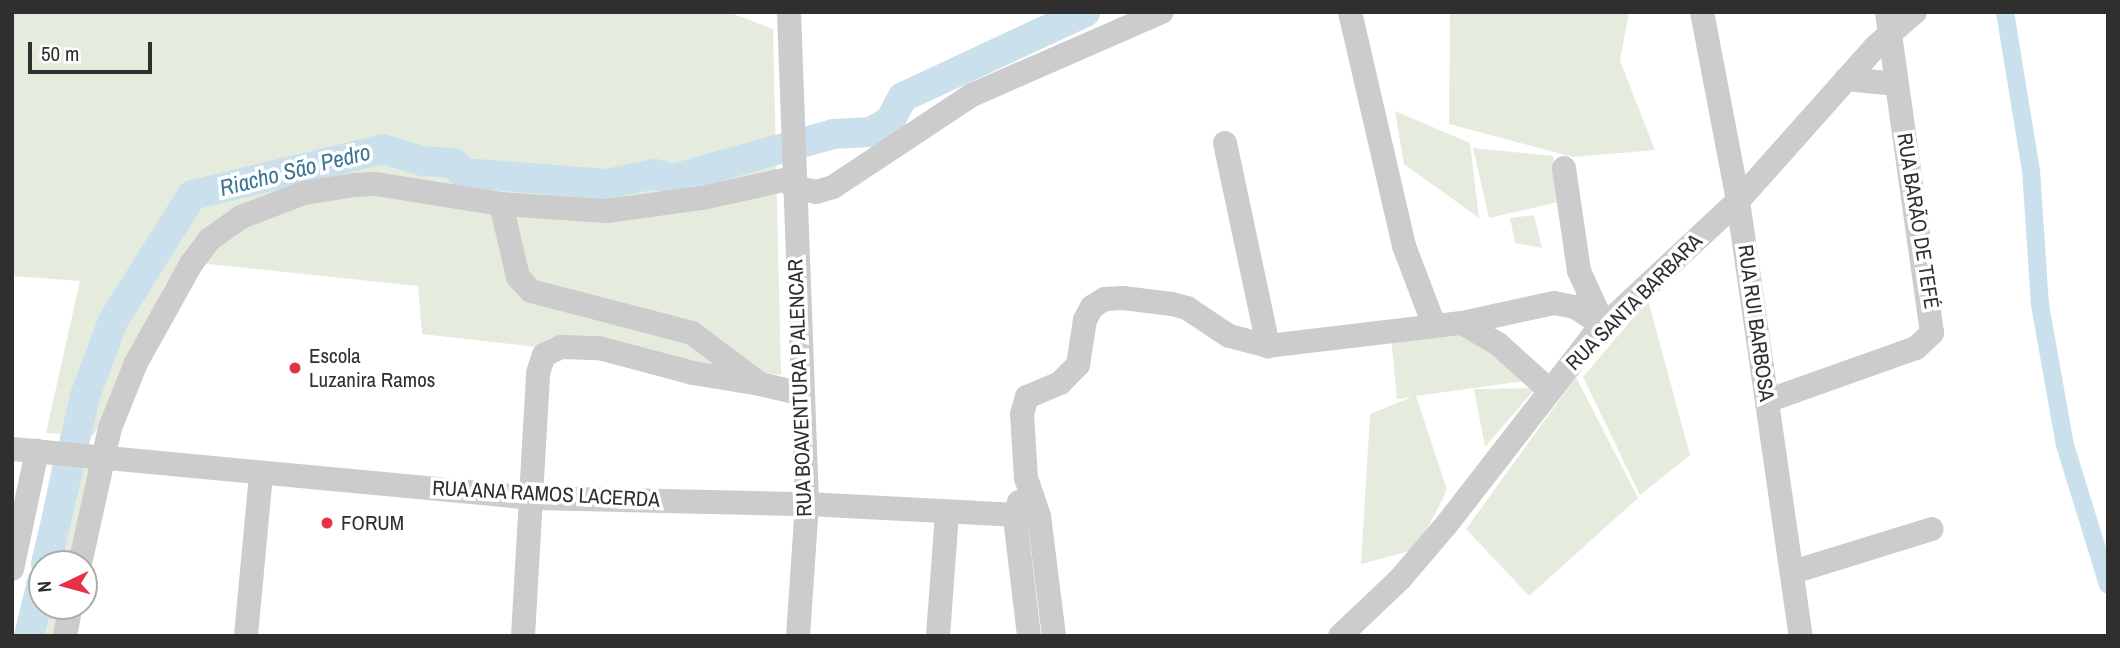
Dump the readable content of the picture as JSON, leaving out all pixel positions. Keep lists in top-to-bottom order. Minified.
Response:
{"streets":{"street":["RUA BARÃO DE TEFÉ","RUA SANTA BARBARA","RUA RUI BARBOSA","RUA BOAVENTURA P ALENCAR","RUA ANA RAMOS LACERDA"]},"crossings":[["RUA BARÃO DE TEFÉ","RUA SANTA BARBARA"],["RUA BARÃO DE TEFÉ","RUA RUI BARBOSA"],["RUA SANTA BARBARA","RUA RUI BARBOSA"],["RUA BOAVENTURA P ALENCAR","RUA ANA RAMOS LACERDA"]],"water":["Riacho São Pedro"],"places":["Escola Luzanira Ramos","FORUM"],"scale_bar":"50 m","north":"left"}
